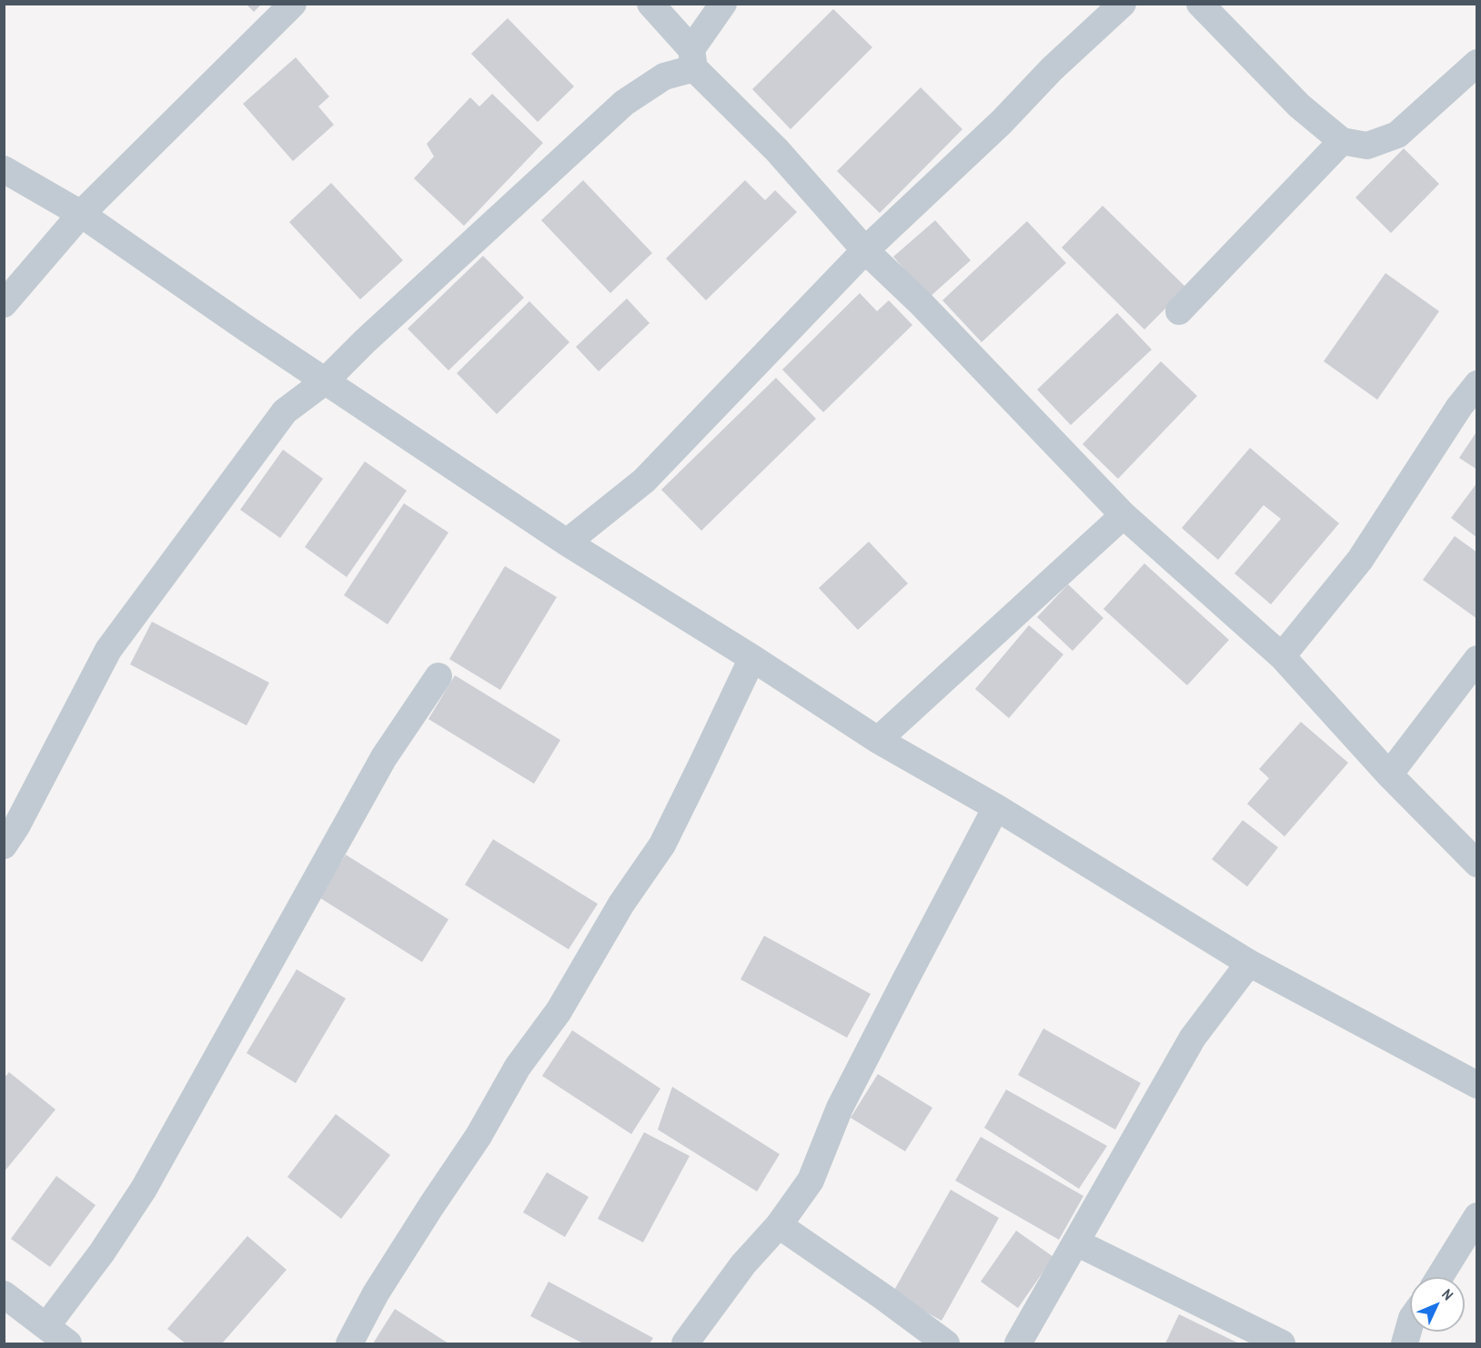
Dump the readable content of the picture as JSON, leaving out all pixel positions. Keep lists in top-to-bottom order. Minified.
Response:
{"north":"top right"}
